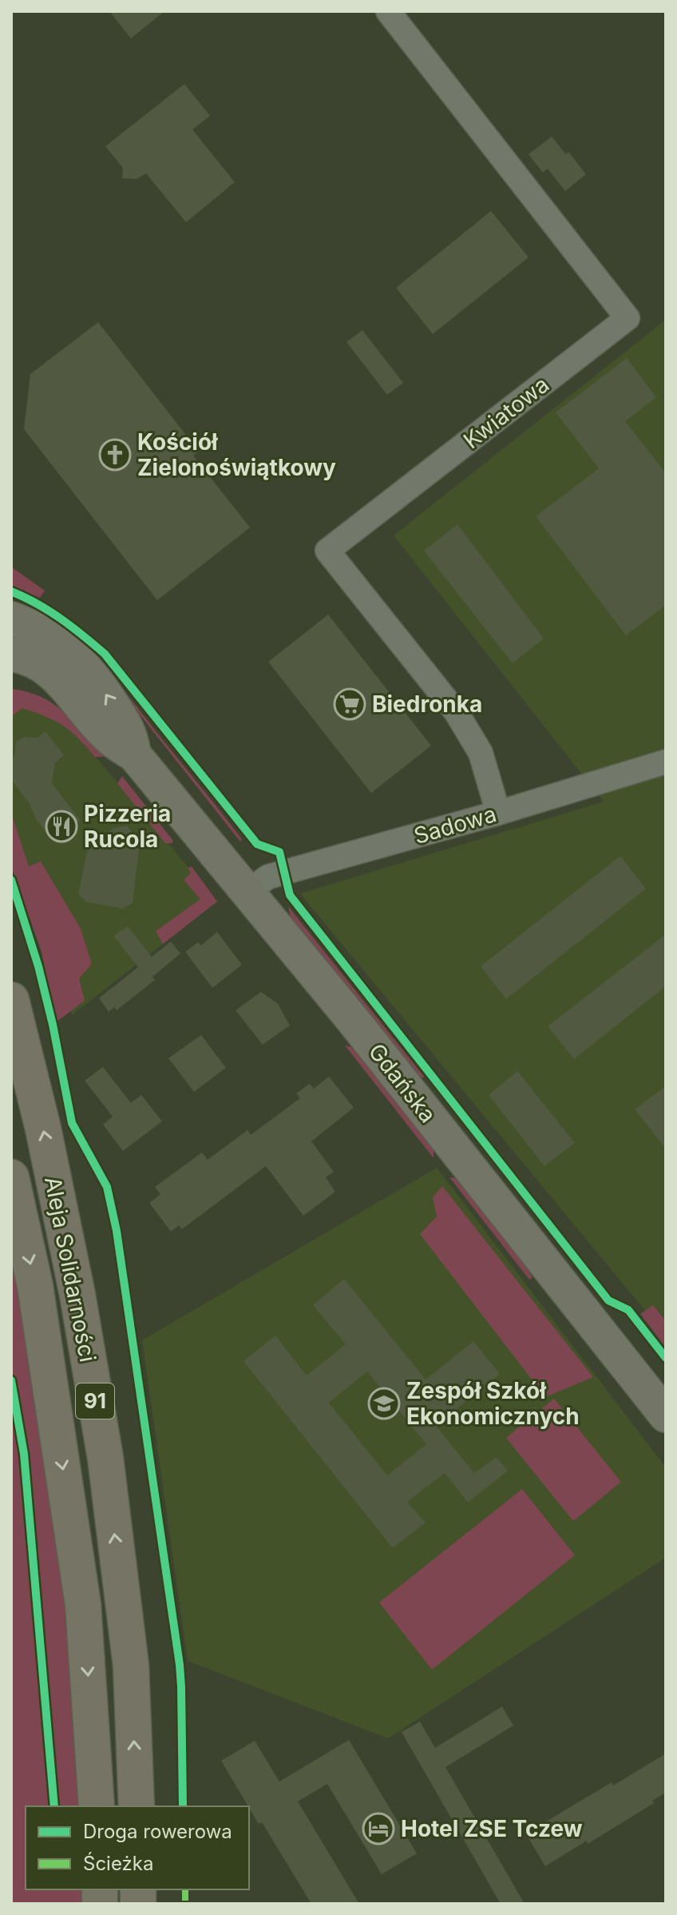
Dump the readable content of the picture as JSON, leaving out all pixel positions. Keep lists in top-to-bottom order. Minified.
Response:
{"streets":{"main road":["Aleja Solidarności","91"],"street":["Kwiatowa","Sadowa","Gdańska"]},"crossings":[["Kwiatowa","Sadowa"],["Sadowa","Gdańska"]],"places":{"church":["Kościół Zielonoświątkowy"],"supermarket":["Biedronka"],"restaurant":["Pizzeria Rucola"],"school or university":["Zespół Szkół Ekonomicznych"],"hotel":["Hotel ZSE Tczew"]},"legend":["Droga rowerowa","Ścieżka"]}
